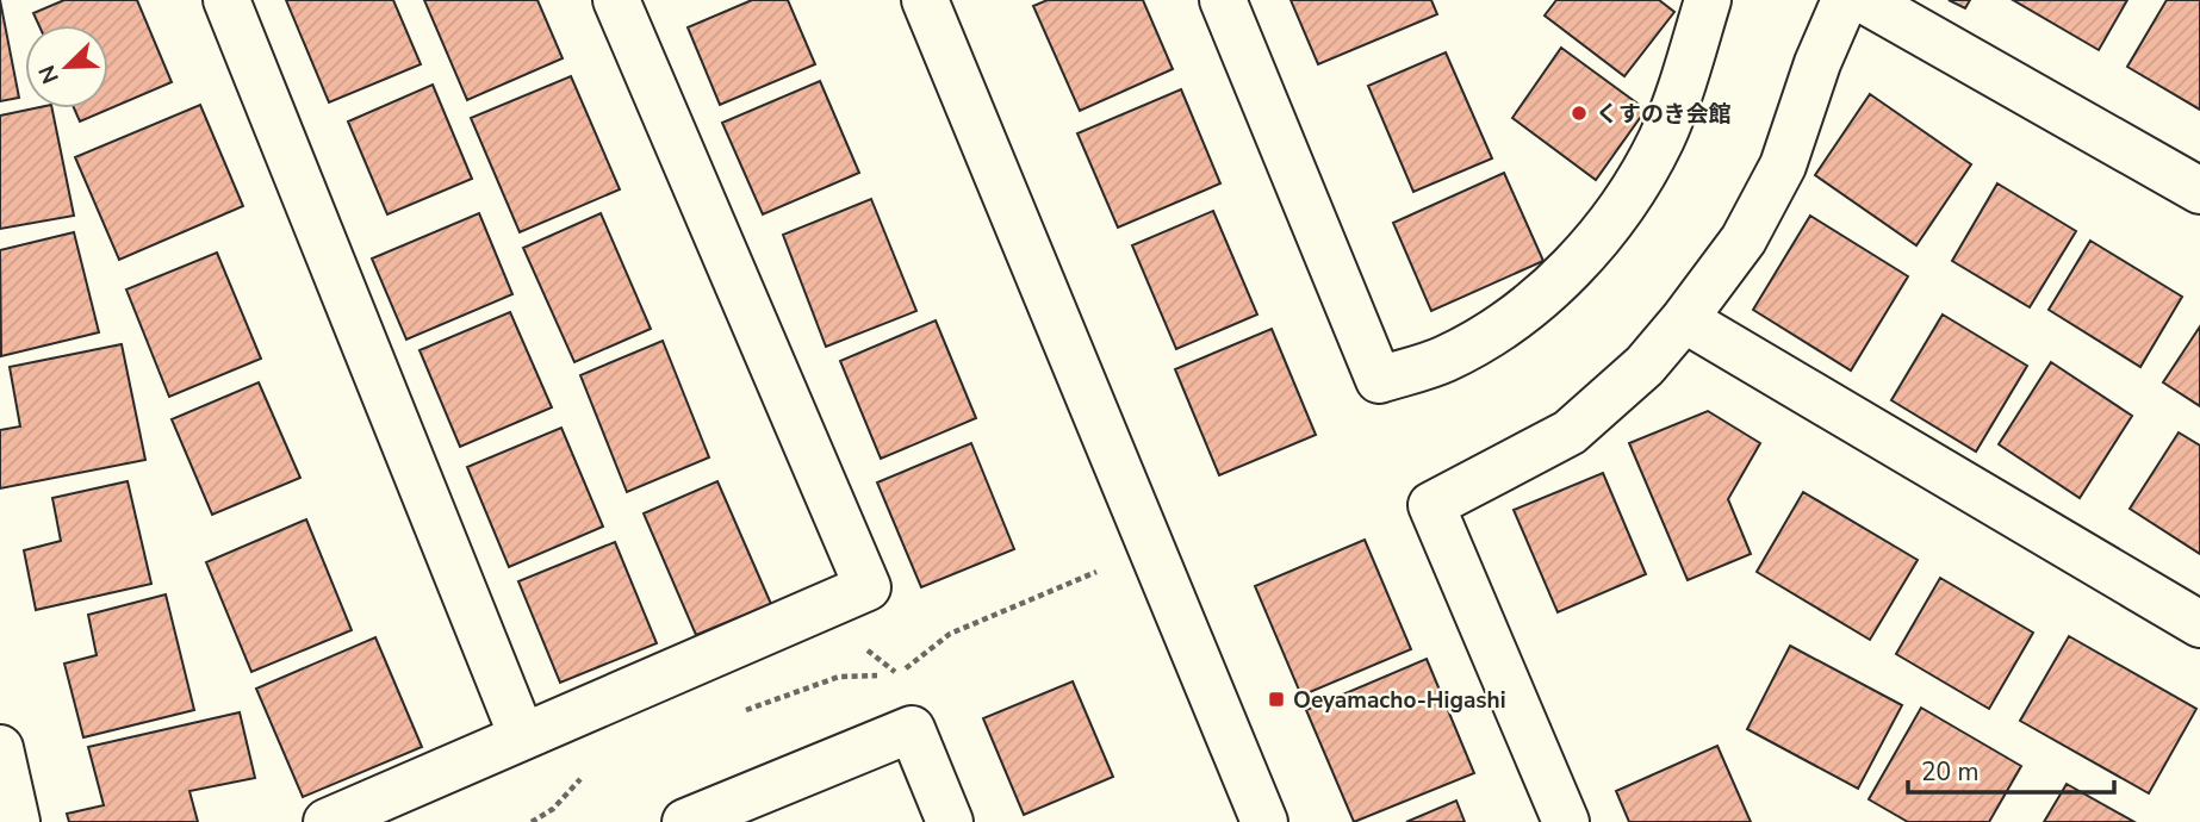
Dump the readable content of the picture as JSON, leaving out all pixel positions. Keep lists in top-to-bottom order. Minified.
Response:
{"places":{"other":["くすのき会館"],"transit":["Oeyamacho-Higashi"]},"scale_bar":"20 m","north":"bottom left"}
